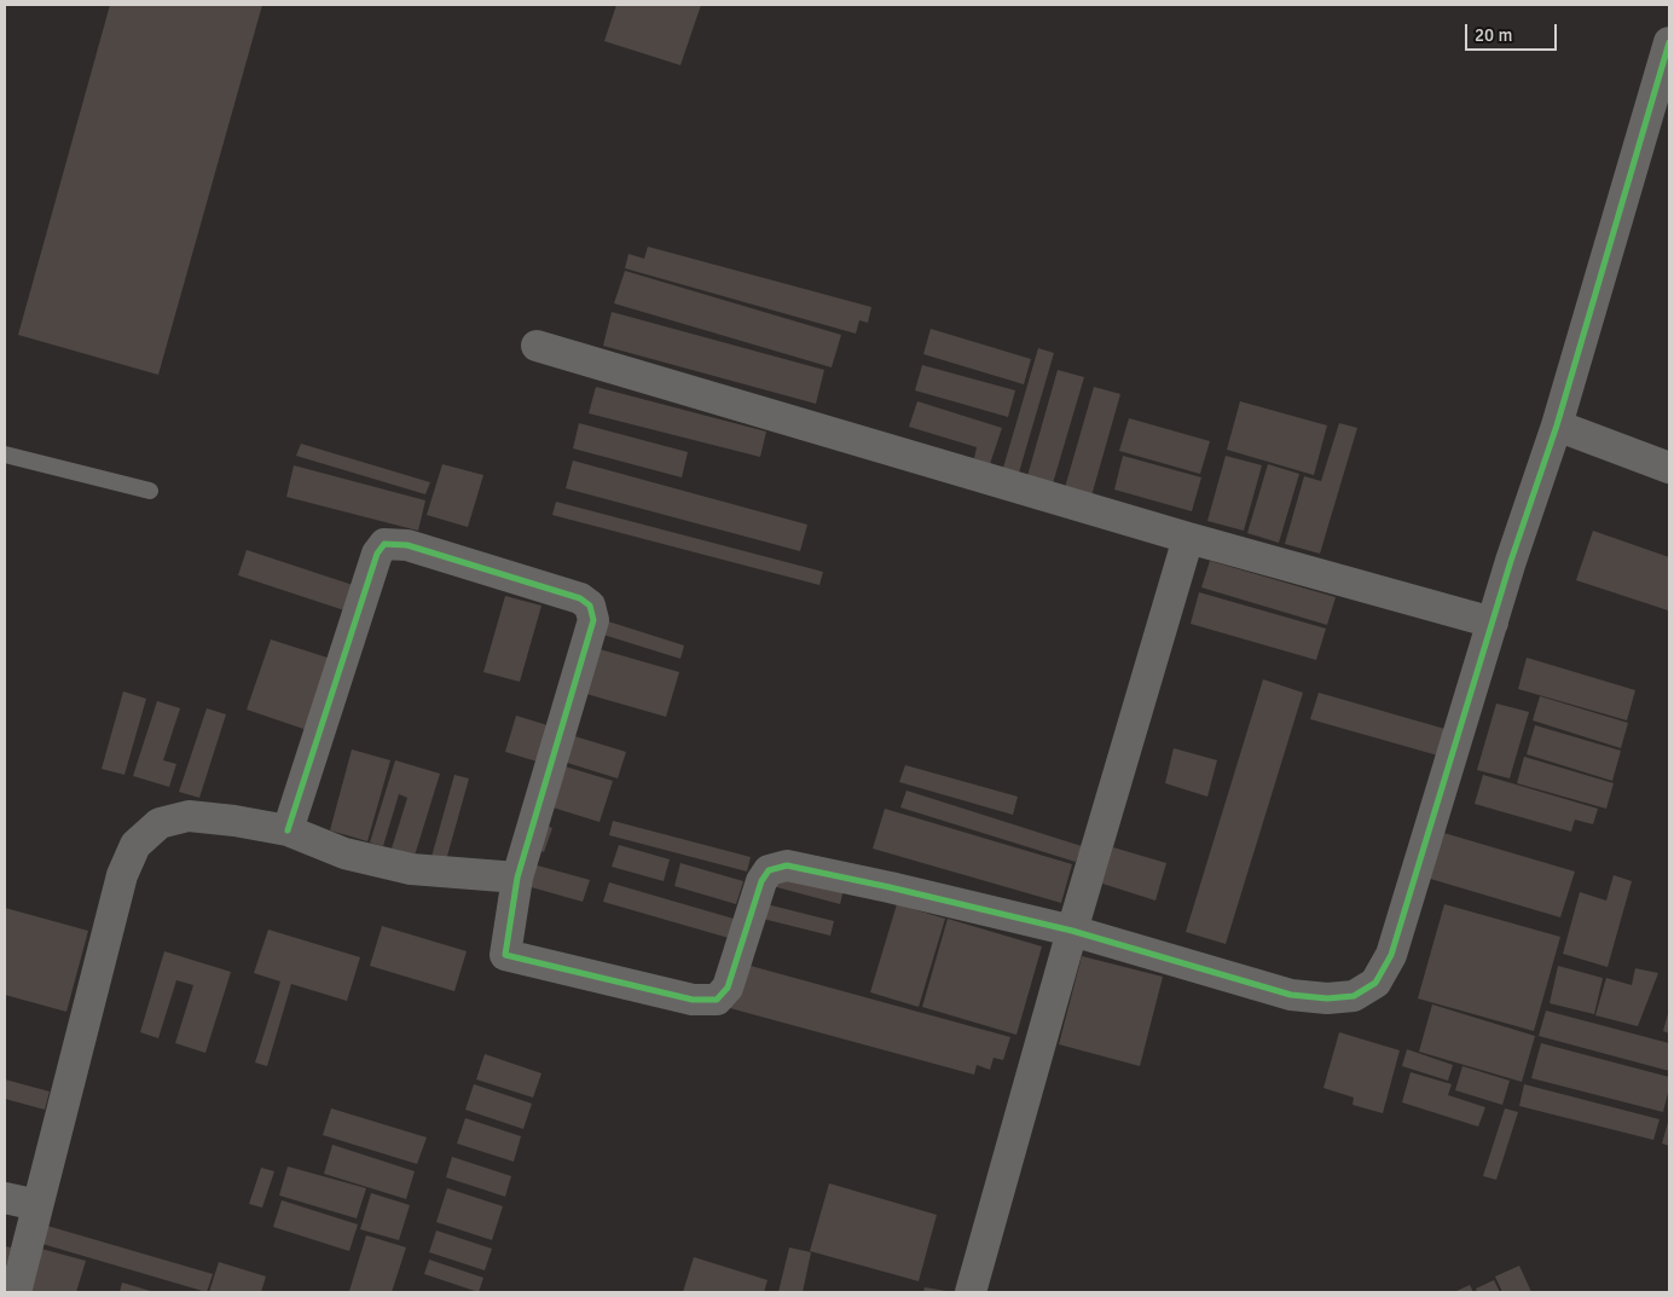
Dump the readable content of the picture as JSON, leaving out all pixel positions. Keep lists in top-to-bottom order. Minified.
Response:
{"scale_bar":"20 m"}
